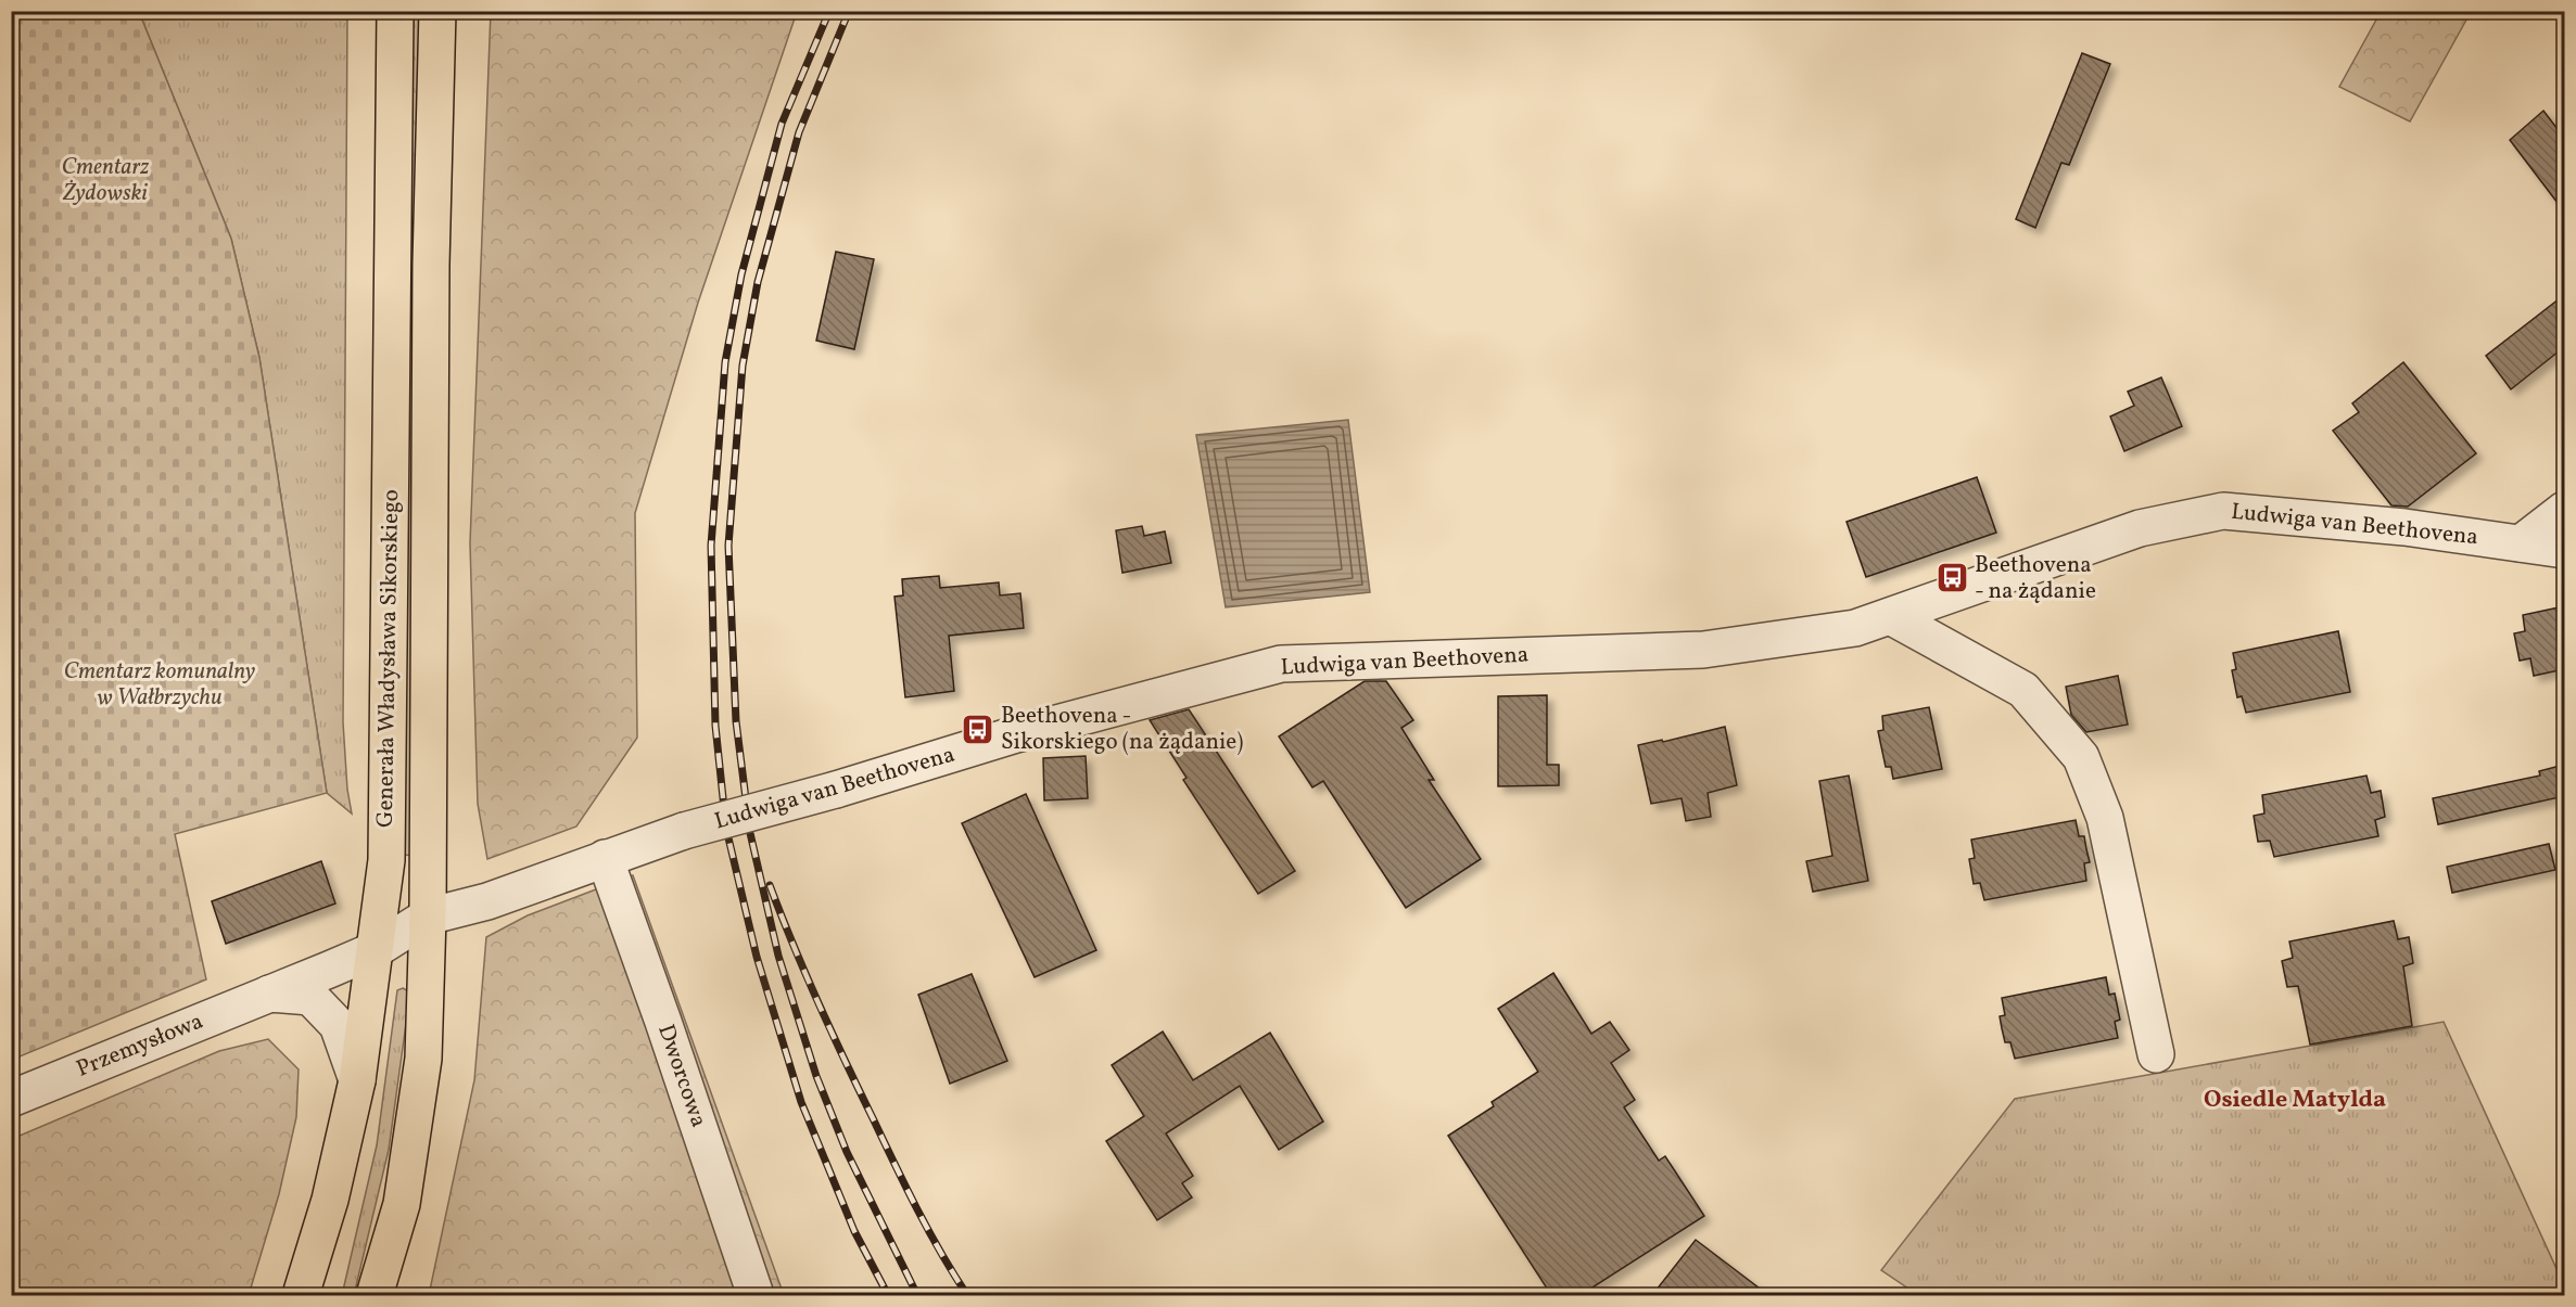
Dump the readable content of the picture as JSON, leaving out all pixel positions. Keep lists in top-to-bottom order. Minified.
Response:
{"streets":{"main road":["Generała Władysława Sikorskiego"],"street":["Ludwiga van Beethovena","Przemysłowa","Dworcowa"]},"crossings":[["Ludwiga van Beethovena","Generała Władysława Sikorskiego"],["Ludwiga van Beethovena","Przemysłowa"],["Ludwiga van Beethovena","Dworcowa"],["Generała Władysława Sikorskiego","Przemysłowa"]],"districts":["Osiedle Matylda"],"parks":["Cmentarz Żydowski","Cmentarz komunalny w Wałbrzychu"],"places":{"bus stop":["Beethovena - na żądanie","Beethovena - Sikorskiego (na żądanie)"]}}
